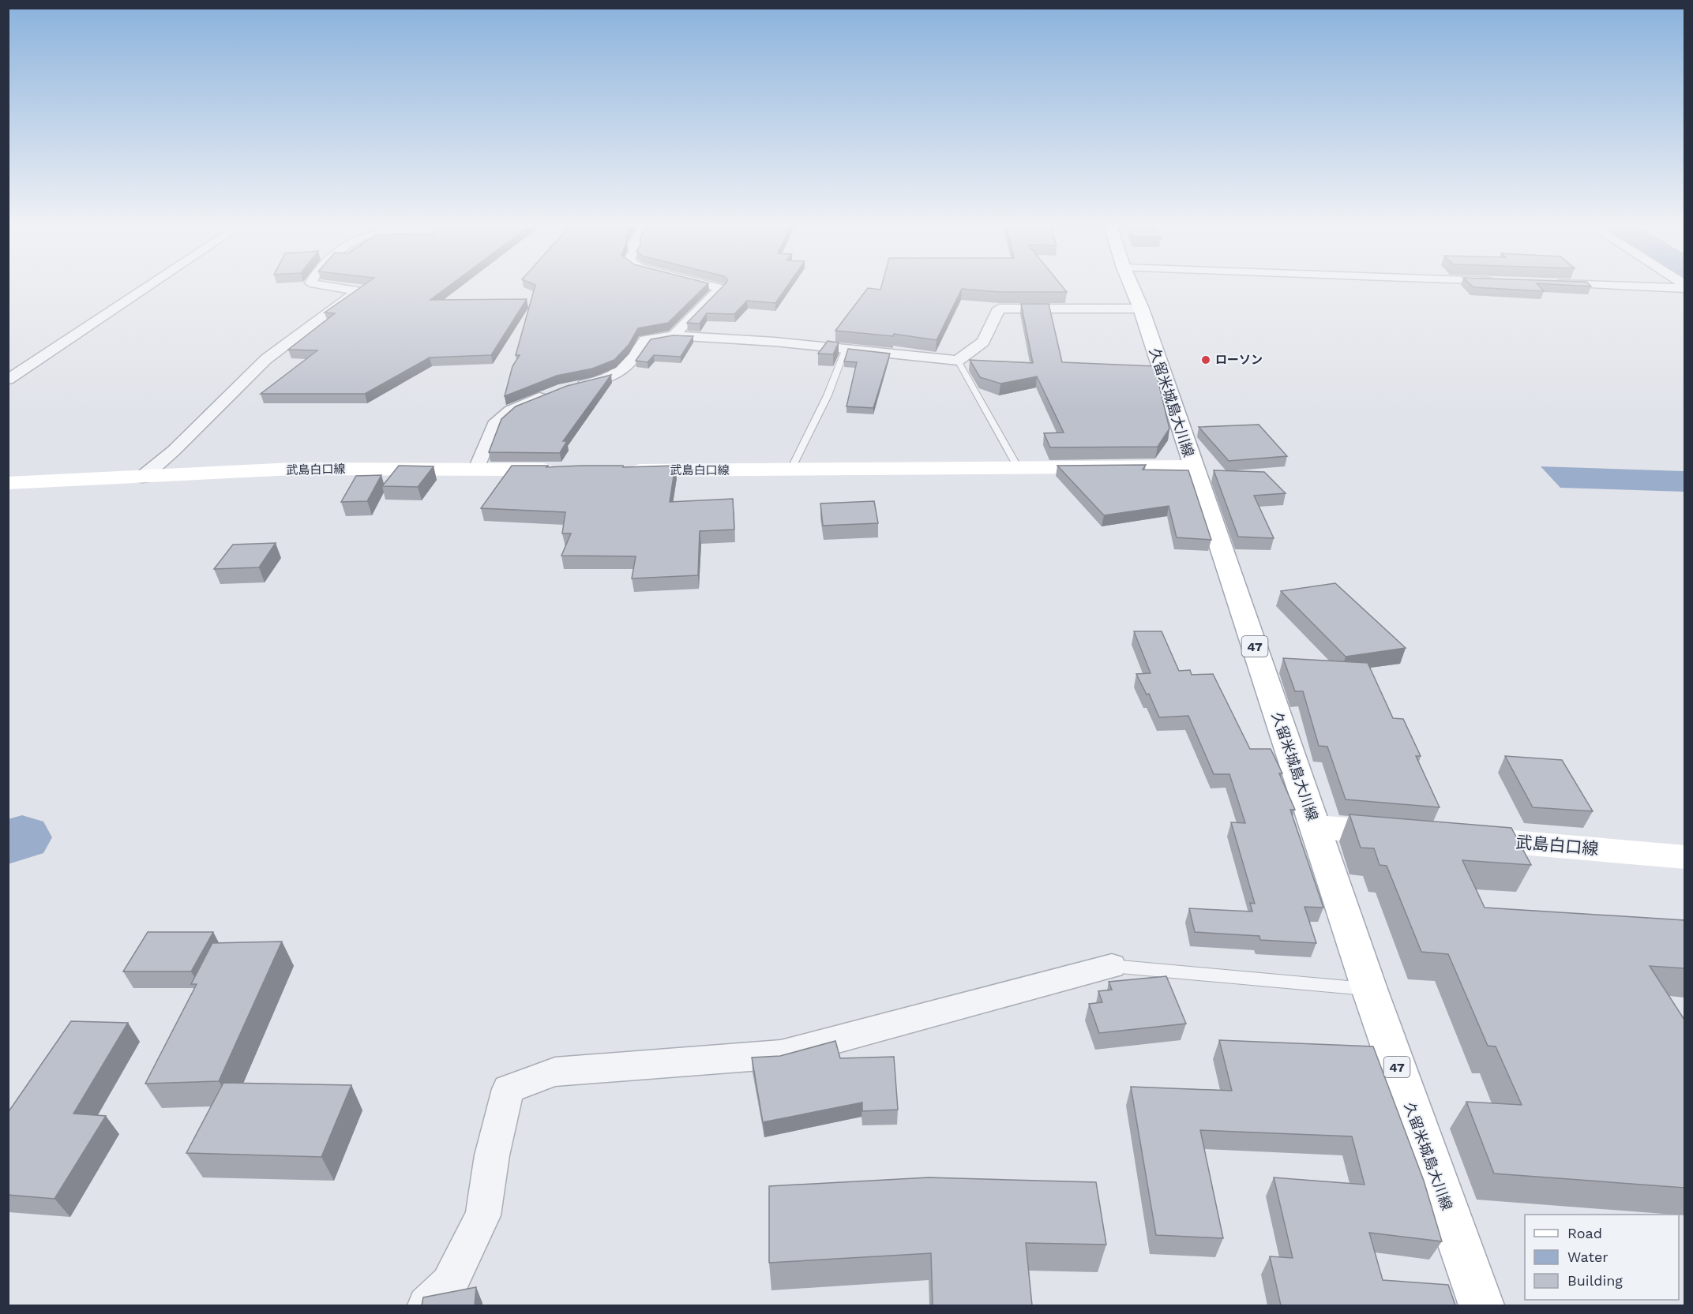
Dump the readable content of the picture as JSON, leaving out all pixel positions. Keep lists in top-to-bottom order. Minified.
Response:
{"streets":{"main road":["久留米城島大川線","武島白口線","47"]},"crossings":[["久留米城島大川線","武島白口線"]],"places":["ローソン"],"legend":["Road","Water","Building"]}
